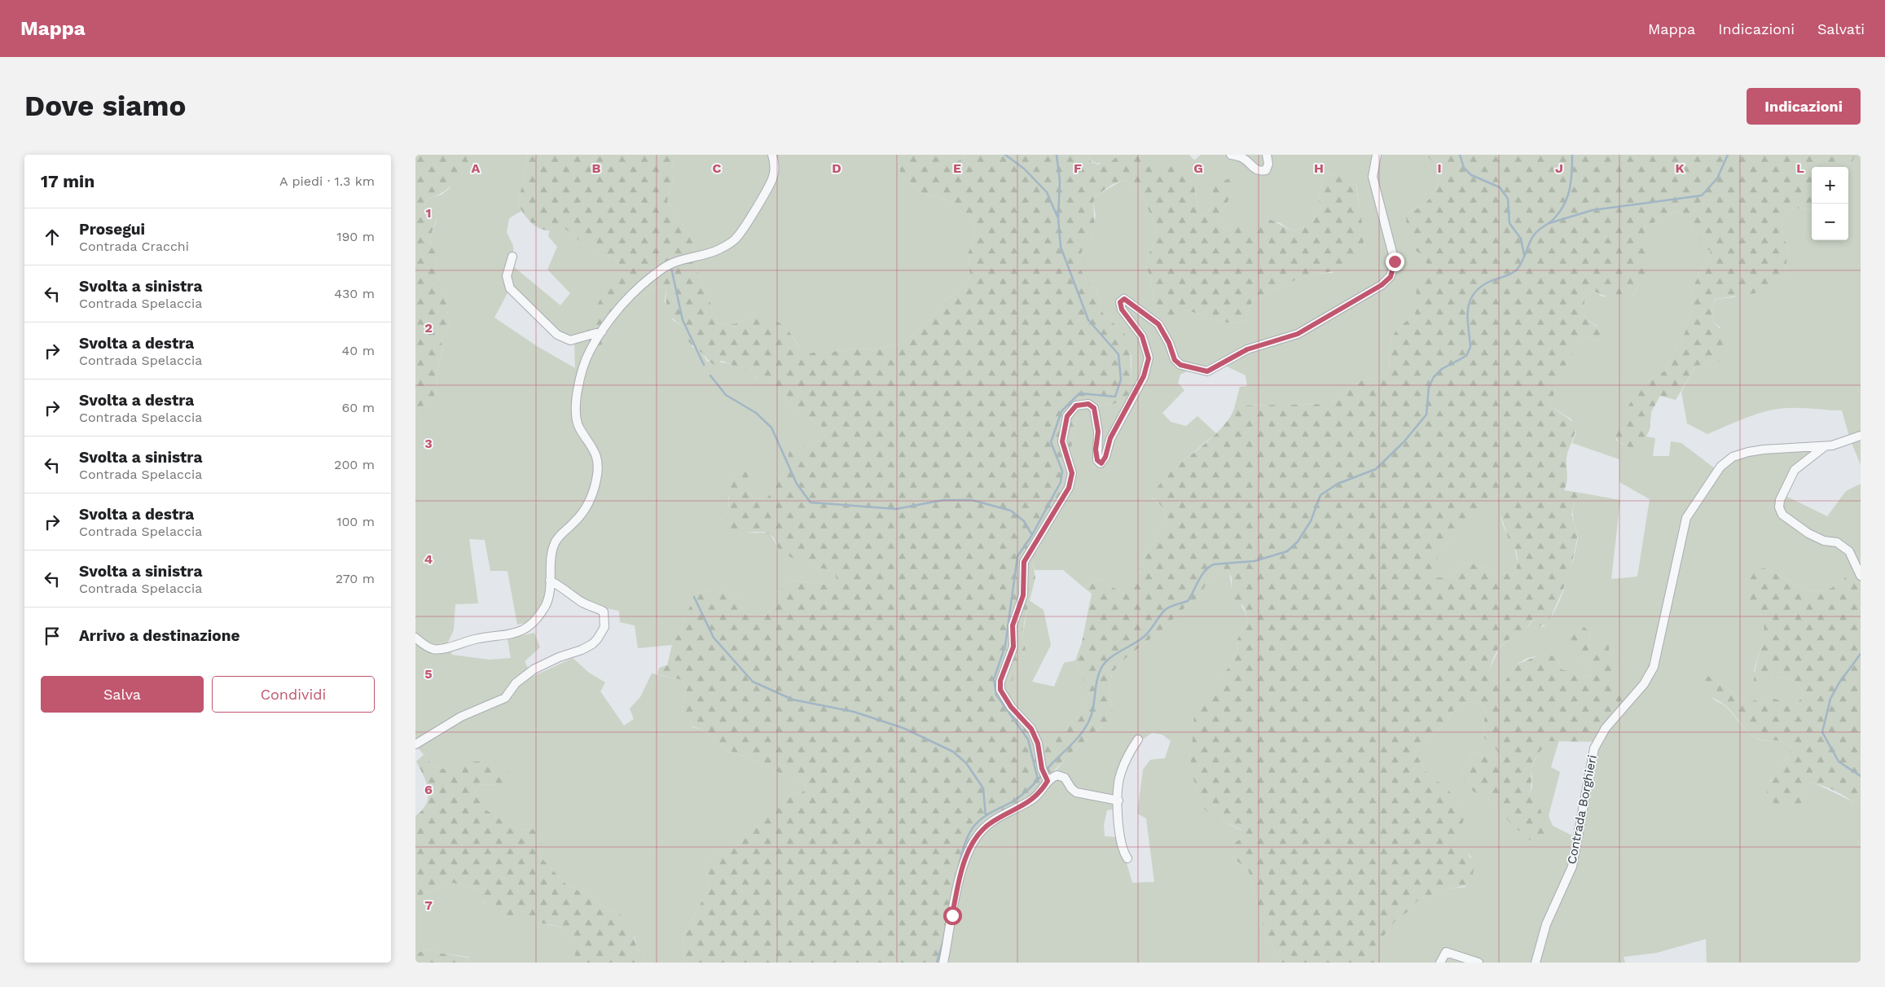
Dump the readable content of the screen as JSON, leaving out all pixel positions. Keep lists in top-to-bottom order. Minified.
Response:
{"streets":{"street":["Contrada Borghieri"]},"page":{"header":"Mappa","nav":["Mappa","Indicazioni","Salvati"],"buttons":["Indicazioni",["Salva","Condividi"]],"title":"Dove siamo","heading":["17 min","A piedi · 1.3 km"],"map_buttons":["+","−"],"list":[["Prosegui","Contrada Cracchi","190 m"],["Svolta a sinistra","Contrada Spelaccia","430 m"],["Svolta a destra","Contrada Spelaccia","40 m"],["Svolta a destra","Contrada Spelaccia","60 m"],["Svolta a sinistra","Contrada Spelaccia","200 m"],["Svolta a destra","Contrada Spelaccia","100 m"],["Svolta a sinistra","Contrada Spelaccia","270 m"],"Arrivo a destinazione"]},"grid":{"columns":["A","B","C","D","E","F","G","H","I","J","K","L"],"rows":["1","2","3","4","5","6","7"]}}
